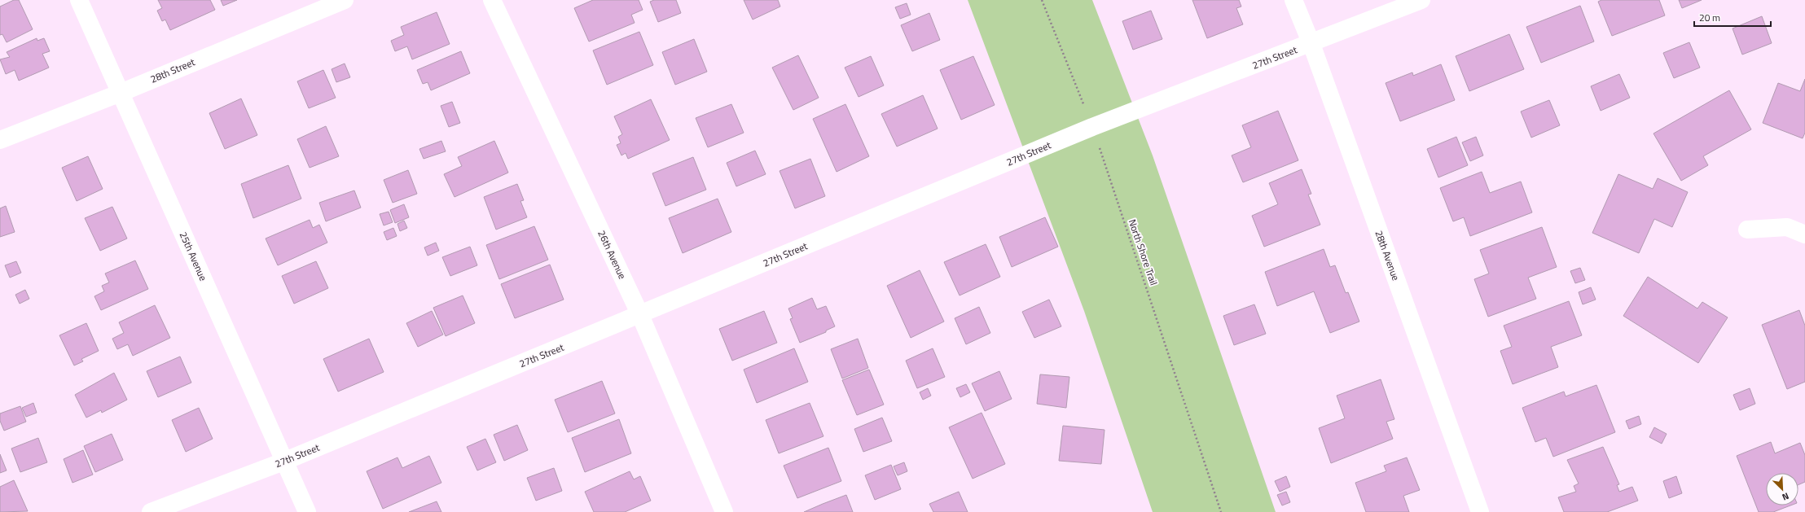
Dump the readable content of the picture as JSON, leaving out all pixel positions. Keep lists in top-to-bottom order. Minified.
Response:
{"streets":{"street":["27th Street","28th Street","26th Avenue","28th Avenue","25th Avenue"],"path":["North Shore Trail"]},"crossings":[["27th Street","North Shore Trail"],["27th Street","26th Avenue"],["27th Street","28th Avenue"],["27th Street","25th Avenue"],["28th Street","25th Avenue"]],"scale_bar":"20 m","north":"bottom right"}
